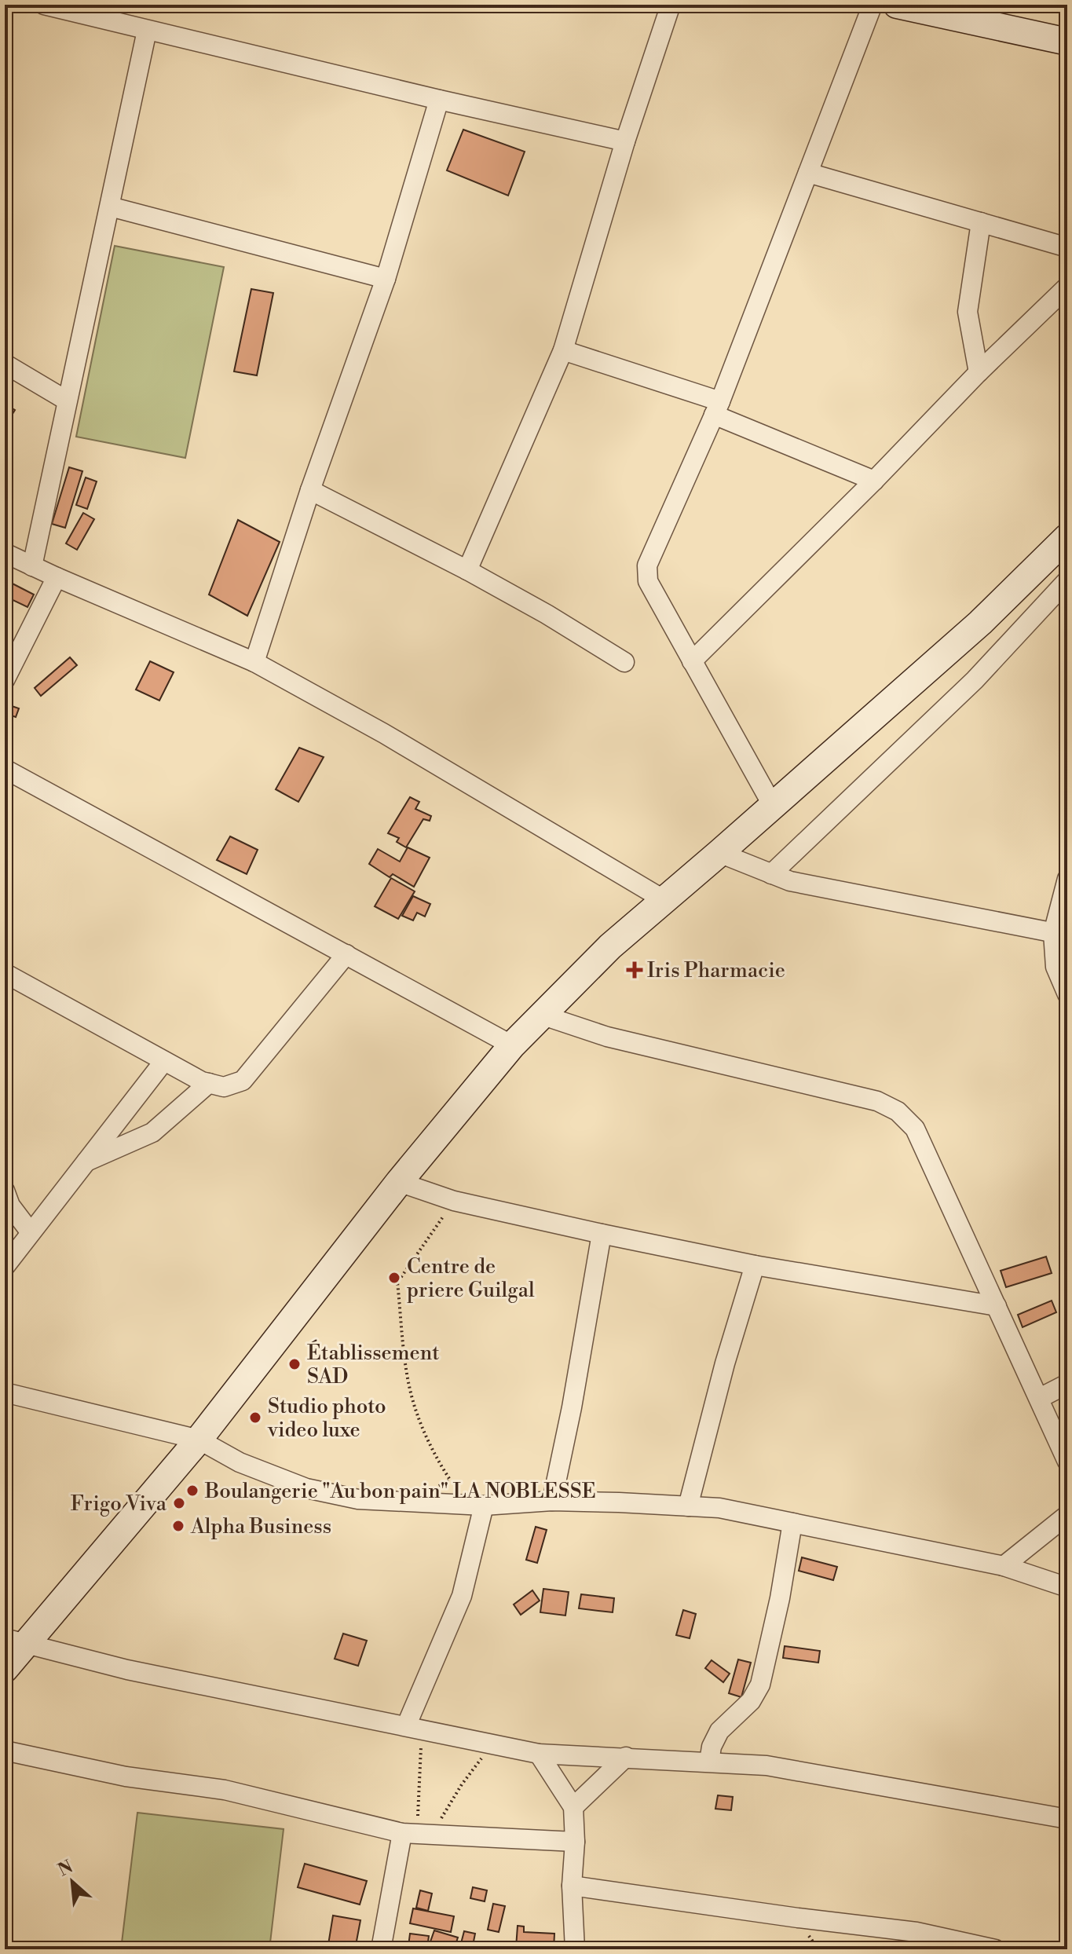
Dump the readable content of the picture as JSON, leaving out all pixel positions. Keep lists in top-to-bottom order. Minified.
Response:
{"places":{"health":["Iris Pharmacie"],"other":["Centre de priere Guilgal","Établissement SAD","Studio photo video luxe","Boulangerie \"Au bon pain\" LA NOBLESSE","Frigo Viva","Alpha Business"]},"north":"top left"}
